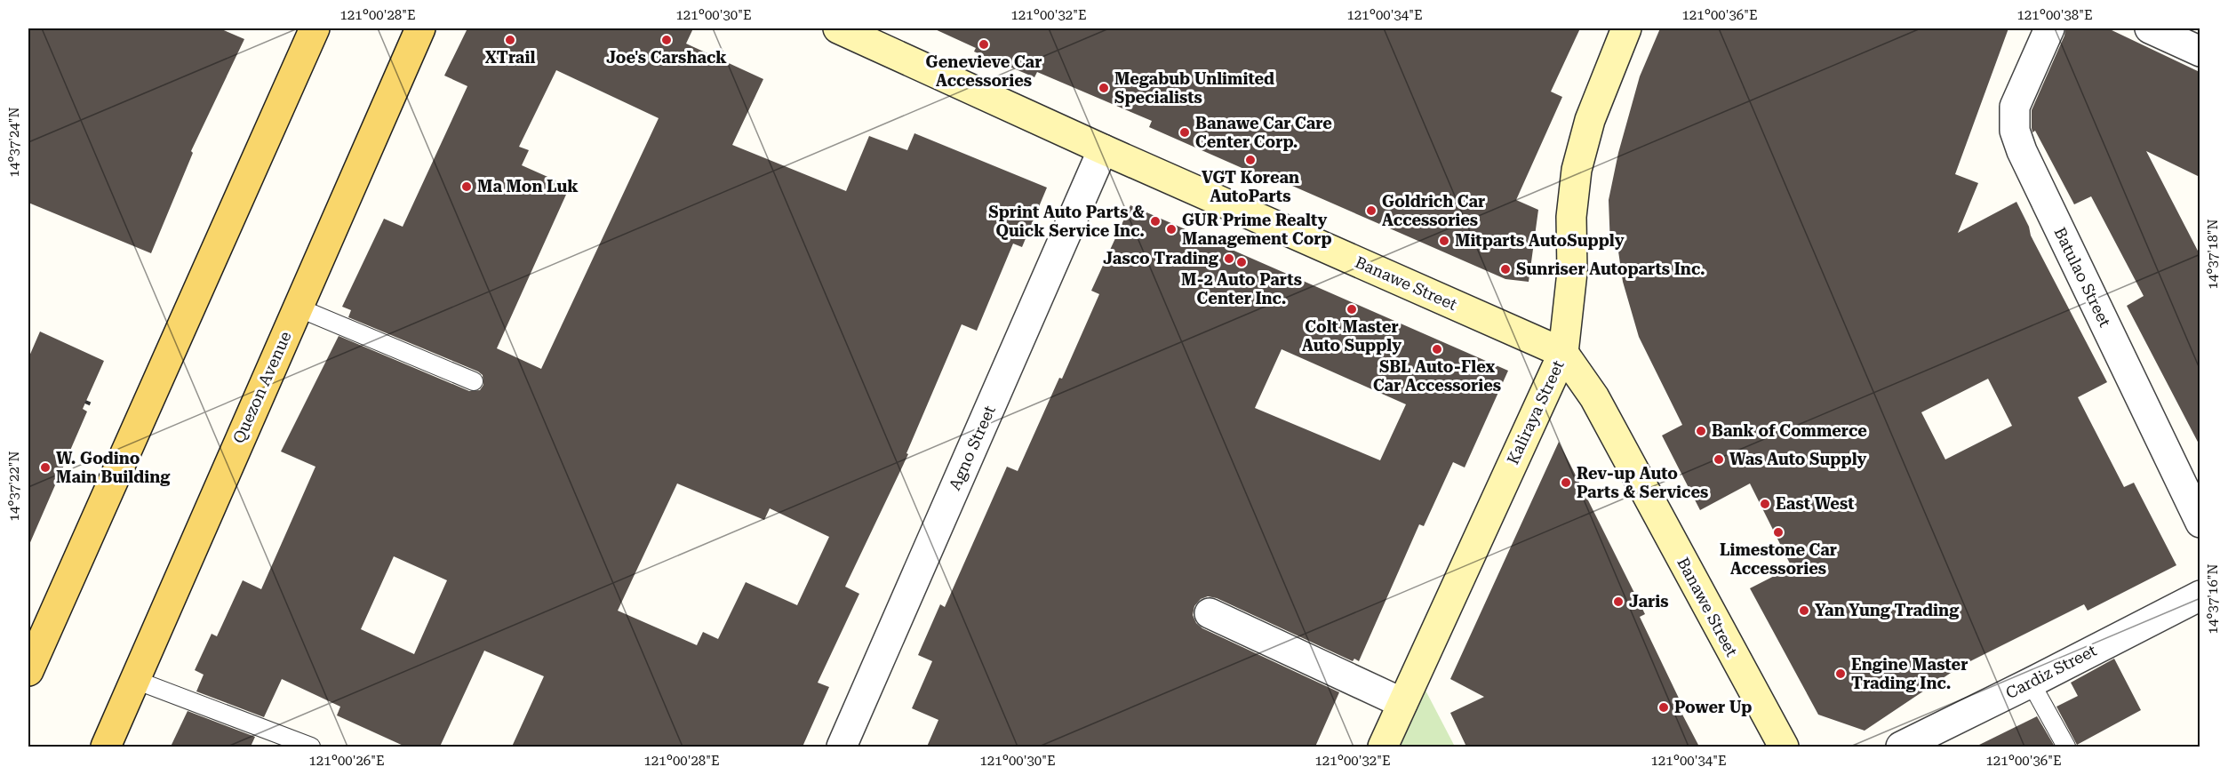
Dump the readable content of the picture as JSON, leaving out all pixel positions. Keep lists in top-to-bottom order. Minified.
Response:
{"streets":{"main road":["Banawe Street","Quezon Avenue","Kaliraya Street"],"street":["Batulao Street","Agno Street","Cardiz Street"]},"crossings":[["Banawe Street","Kaliraya Street"],["Banawe Street","Agno Street"]],"places":["XTrail","Joe's Carshack","Genevieve Car Accessories","Megabub Unlimited Specialists","Banawe Car Care Center Corp.","VGT Korean AutoParts","Ma Mon Luk","Goldrich Car Accessories","Sprint Auto Parts & Quick Service Inc.","GUR Prime Realty Management Corp","Mitparts AutoSupply","Jasco Trading","M-2 Auto Parts Center Inc.","Sunriser Autoparts Inc.","Colt Master Auto Supply","SBL Auto-Flex Car Accessories","Bank of Commerce","Was Auto Supply","W. Godino Main Building","Rev-up Auto Parts & Services","East West","Limestone Car Accessories","Jaris","Yan Yung Trading","Engine Master Trading Inc.","Power Up"],"coordinates":["121°00'28\"E","121°00'30\"E","121°00'32\"E","121°00'34\"E","121°00'36\"E","121°00'38\"E","14°37'24\"N","14°37'18\"N","14°37'22\"N","14°37'16\"N","121°00'26\"E"]}
